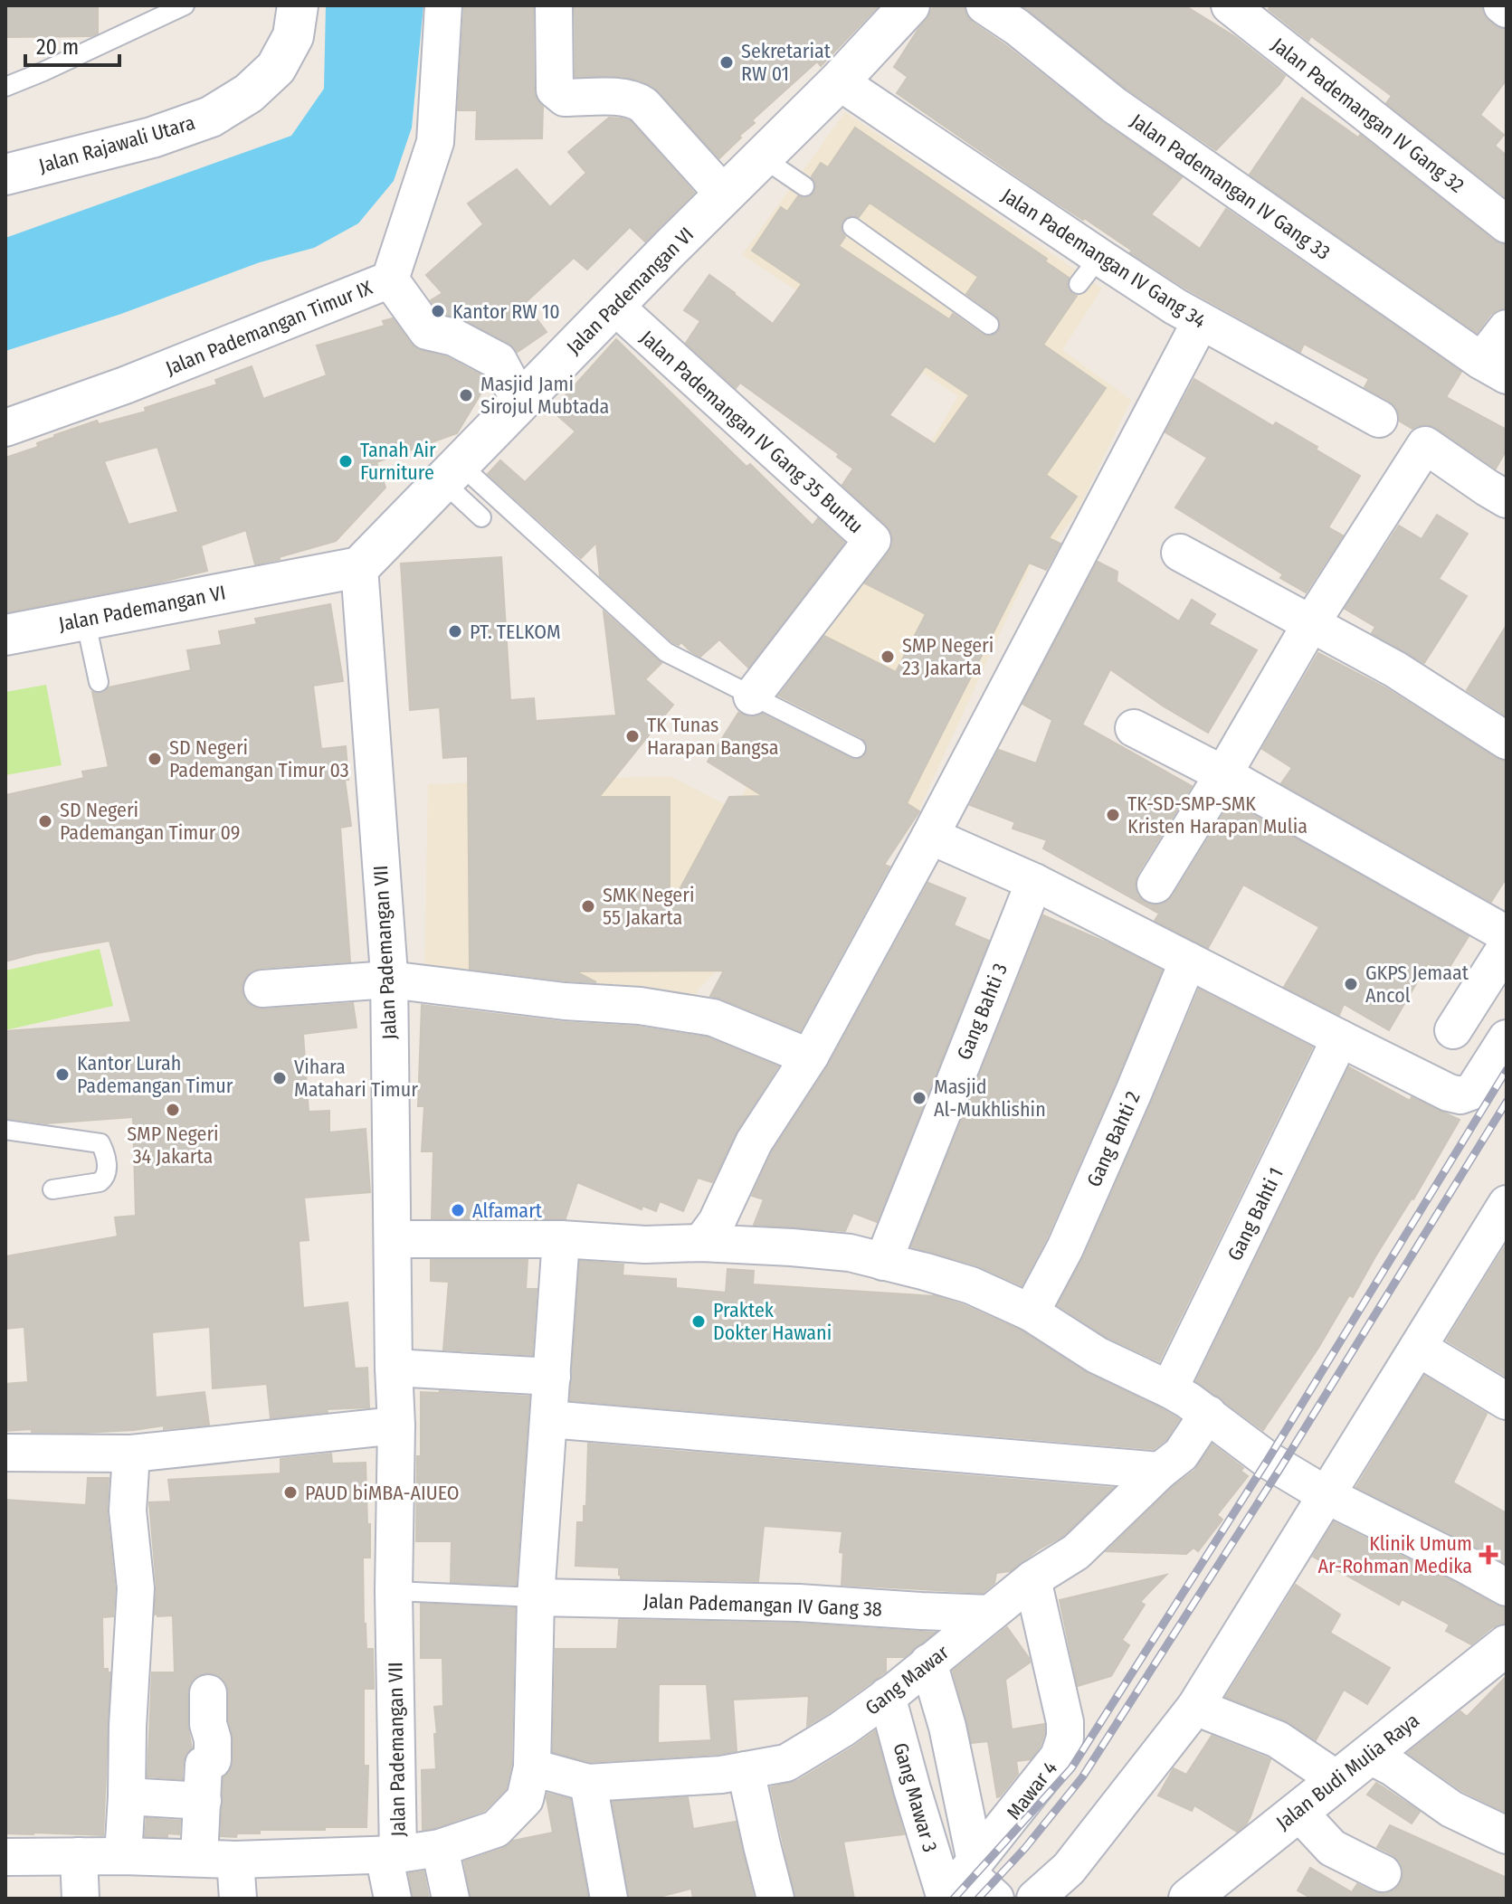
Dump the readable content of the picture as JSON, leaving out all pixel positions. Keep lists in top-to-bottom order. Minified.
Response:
{"streets":{"street":["Jalan Pademangan IV Gang 32","Jalan Rajawali Utara","Jalan Pademangan IV Gang 33","Jalan Pademangan IV Gang 34","Jalan Pademangan VI","Jalan Pademangan Timur IX","Jalan Pademangan IV Gang 35 Buntu","Jalan Pademangan VII","Gang Bahti 3","Gang Bahti 2","Gang Bahti 1","Jalan Pademangan IV Gang 38","Gang Mawar","Jalan Budi Mulia Raya","Mawar 4","Gang Mawar 3"]},"crossings":[["Jalan Pademangan IV Gang 34","Jalan Pademangan VI"],["Jalan Pademangan VI","Jalan Pademangan IV Gang 35 Buntu"],["Jalan Pademangan VI","Jalan Pademangan VII"],["Jalan Pademangan IV Gang 38","Gang Mawar"],["Gang Mawar","Mawar 4"],["Gang Mawar","Gang Mawar 3"],["Mawar 4","Gang Mawar 3"]],"places":{"other":["Sekretariat RW 01","Kantor RW 10","Masjid Jami Sirojul Mubtada","Tanah Air Furniture","PT. TELKOM","SMP Negeri 23 Jakarta","TK Tunas Harapan Bangsa","SD Negeri Pademangan Timur 03","TK-SD-SMP-SMK Kristen Harapan Mulia","SD Negeri Pademangan Timur 09","SMK Negeri 55 Jakarta","GKPS Jemaat Ancol","Kantor Lurah Pademangan Timur","Vihara Matahari Timur","Masjid Al-Mukhlishin","SMP Negeri 34 Jakarta","Alfamart","Praktek Dokter Hawani","PAUD biMBA-AIUEO"],"health":["Klinik Umum Ar-Rohman Medika"]},"scale_bar":"20 m"}
